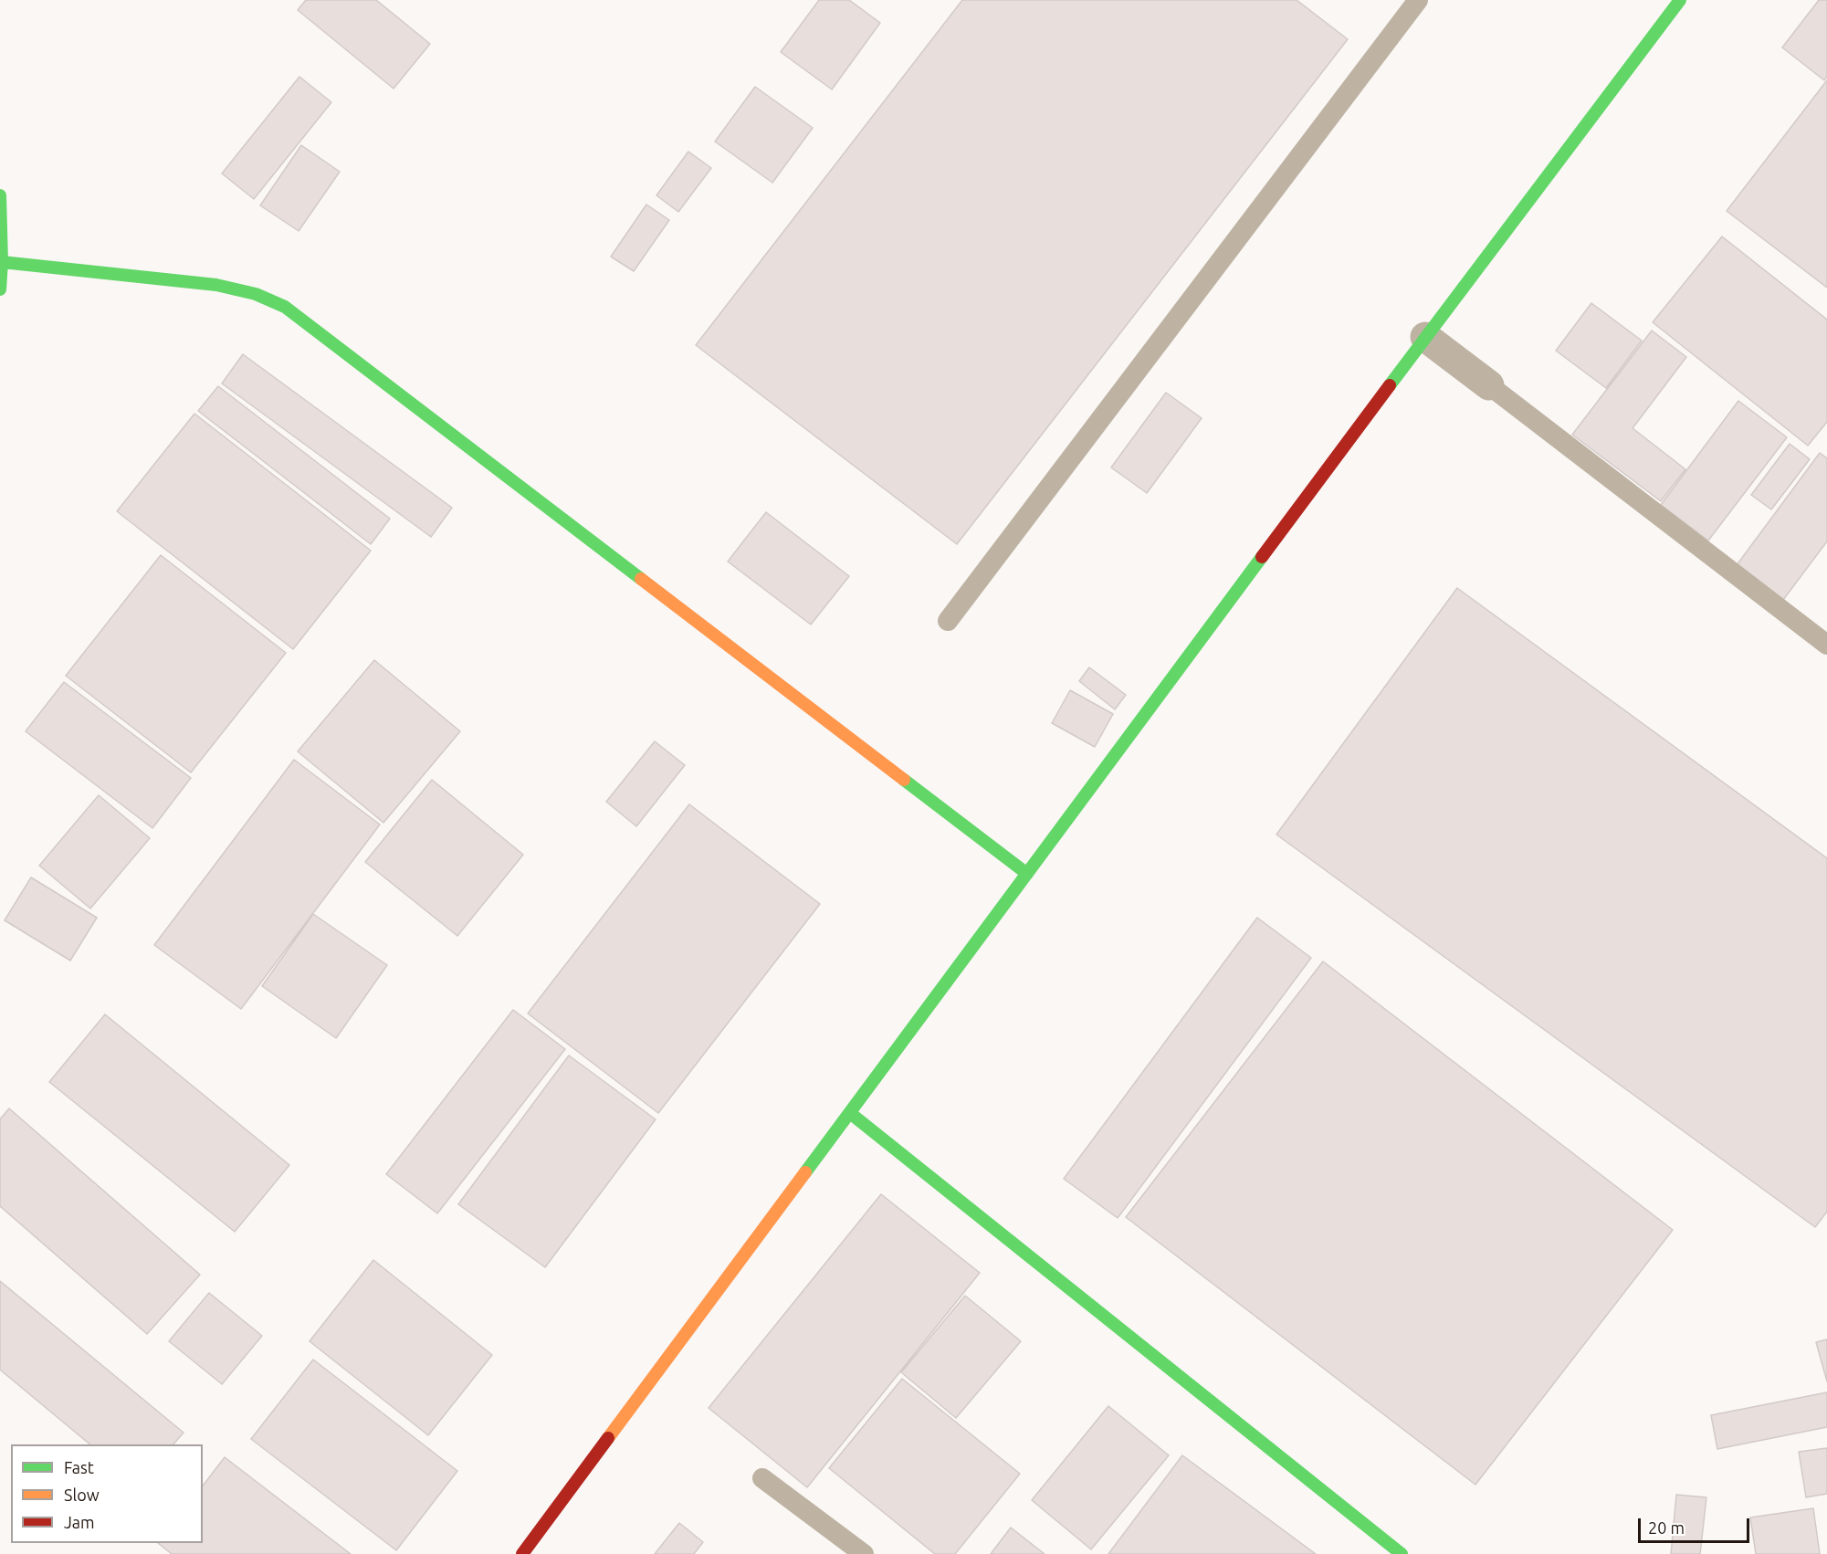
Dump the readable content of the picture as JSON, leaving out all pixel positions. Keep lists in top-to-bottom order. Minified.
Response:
{"legend":["Fast","Slow","Jam"],"scale_bar":"20 m"}
